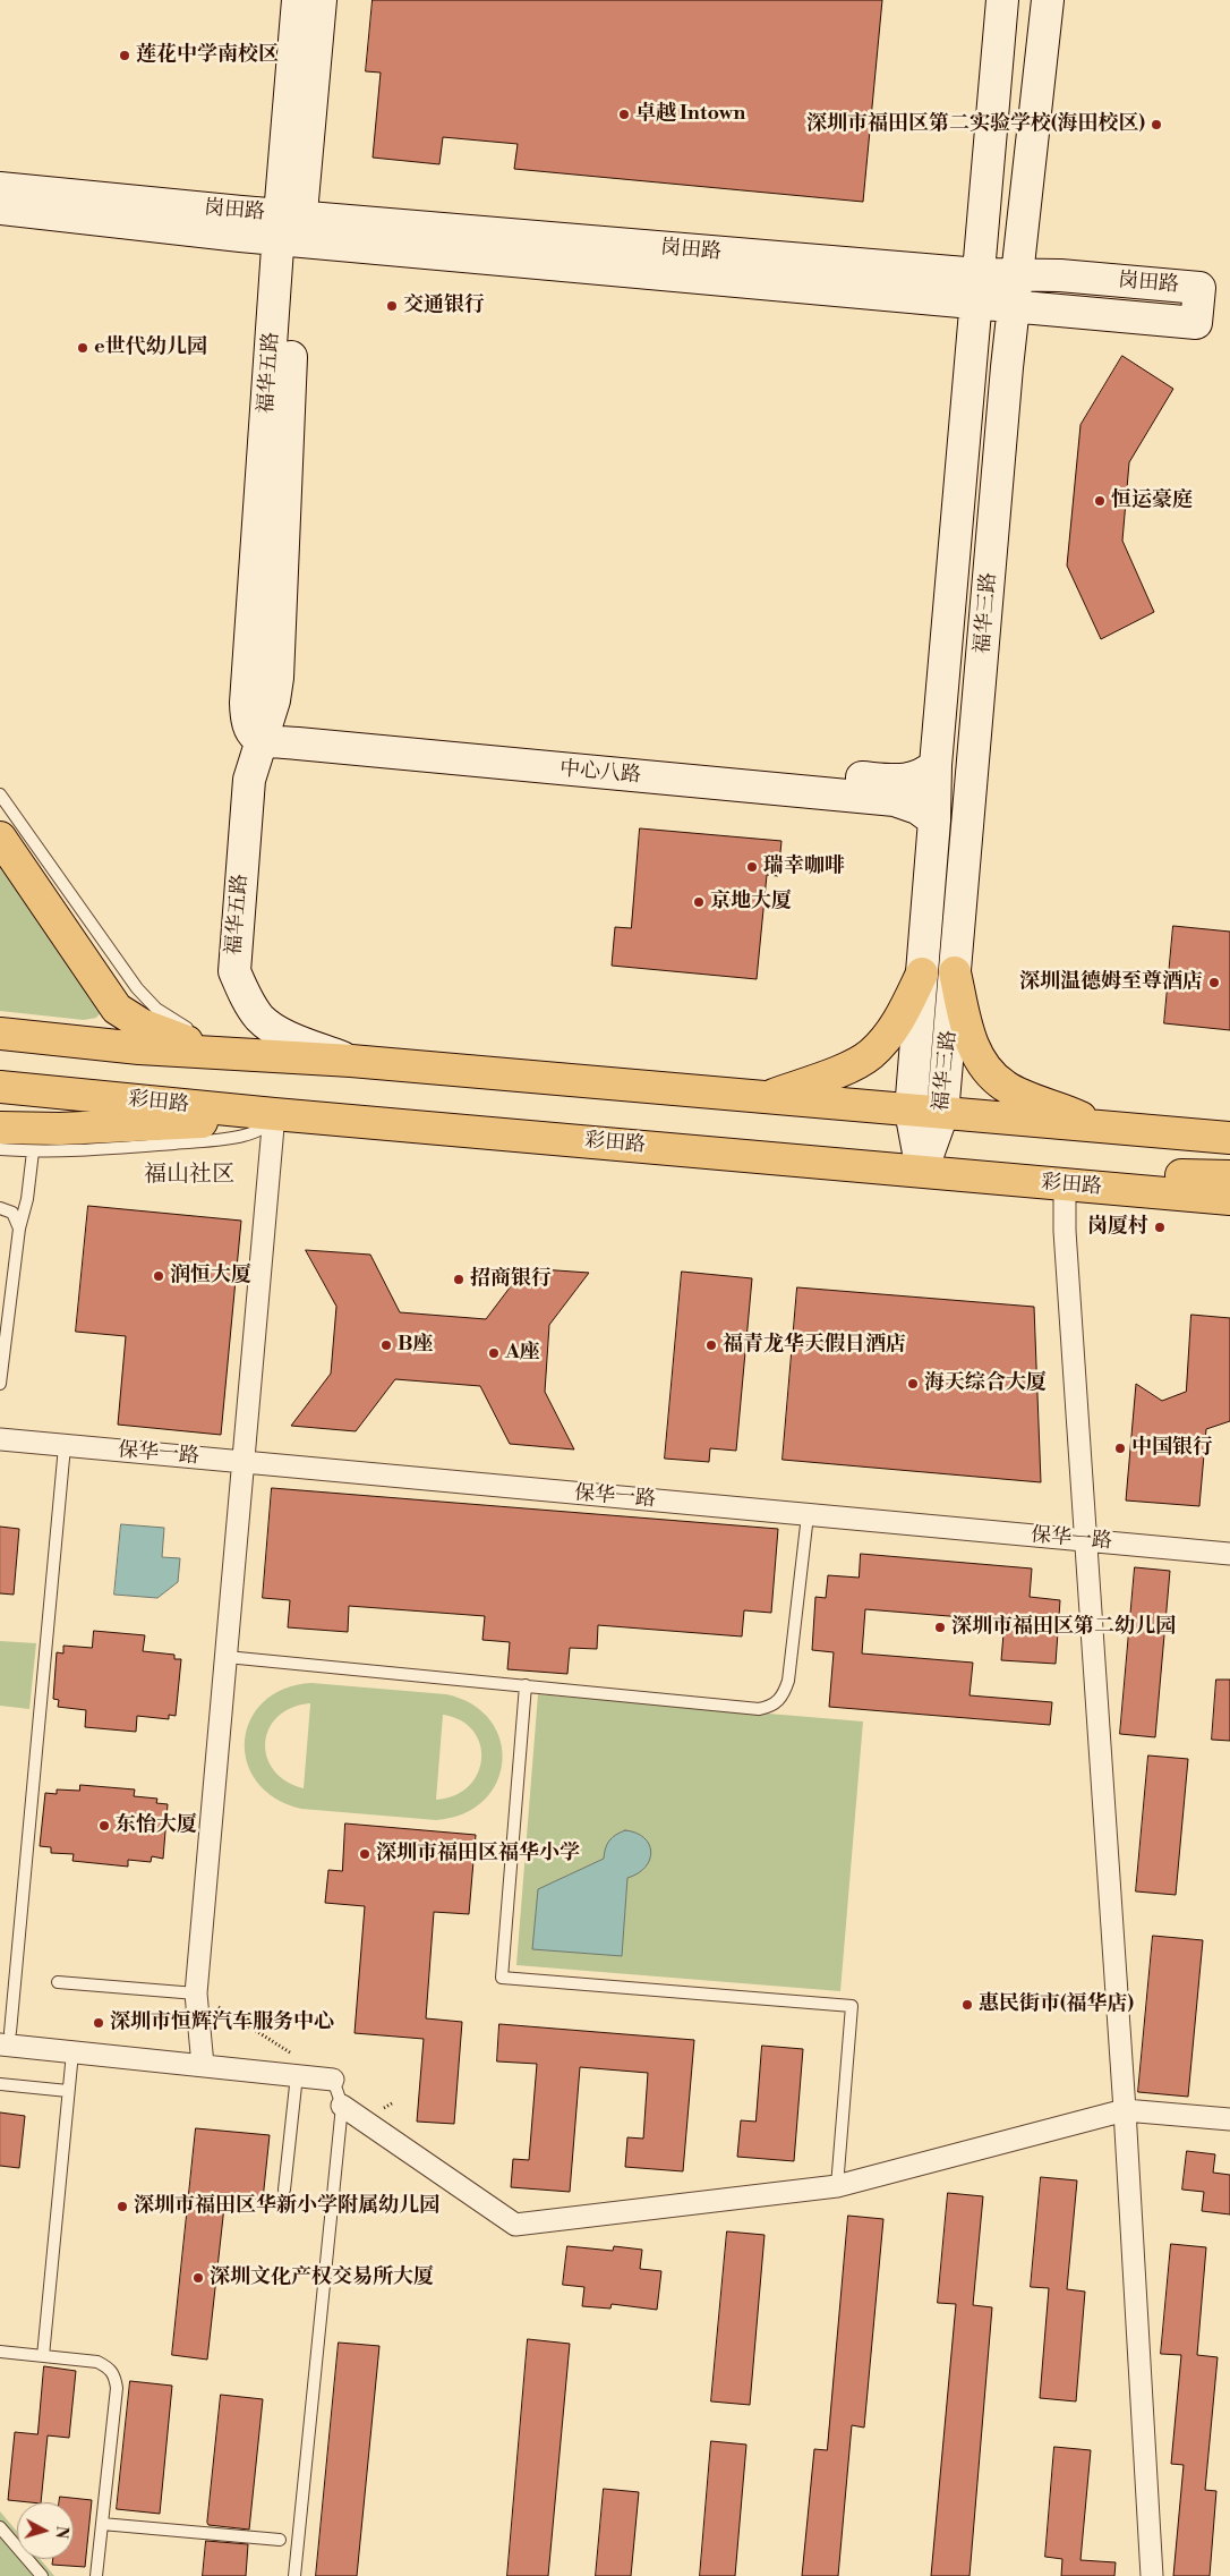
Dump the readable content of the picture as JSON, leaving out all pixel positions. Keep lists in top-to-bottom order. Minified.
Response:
{"streets":{"main road":["彩田路"],"street":["岗田路","福华五路","福华三路","中心八路","保华一路"]},"crossings":[["岗田路","福华五路"],["岗田路","福华三路"],["福华五路","中心八路"],["福华三路","中心八路"],["福华三路","彩田路"]],"districts":["福山社区"],"places":["莲花中学南校区","卓越 Intown","深圳市福田区第二实验学校(海田校区)","交通银行","e世代幼儿园","恒运豪庭","瑞幸咖啡","京地大厦","深圳温德姆至尊酒店","岗厦村","润恒大厦","招商银行","B座","福青龙华天假日酒店","A座","海天综合大厦","中国银行","深圳市福田区第二幼儿园","东怡大厦","深圳市福田区福华小学","惠民街市(福华店)","深圳市恒辉汽车服务中心","深圳市福田区华新小学附属幼儿园","深圳文化产权交易所大厦"],"north":"right"}
